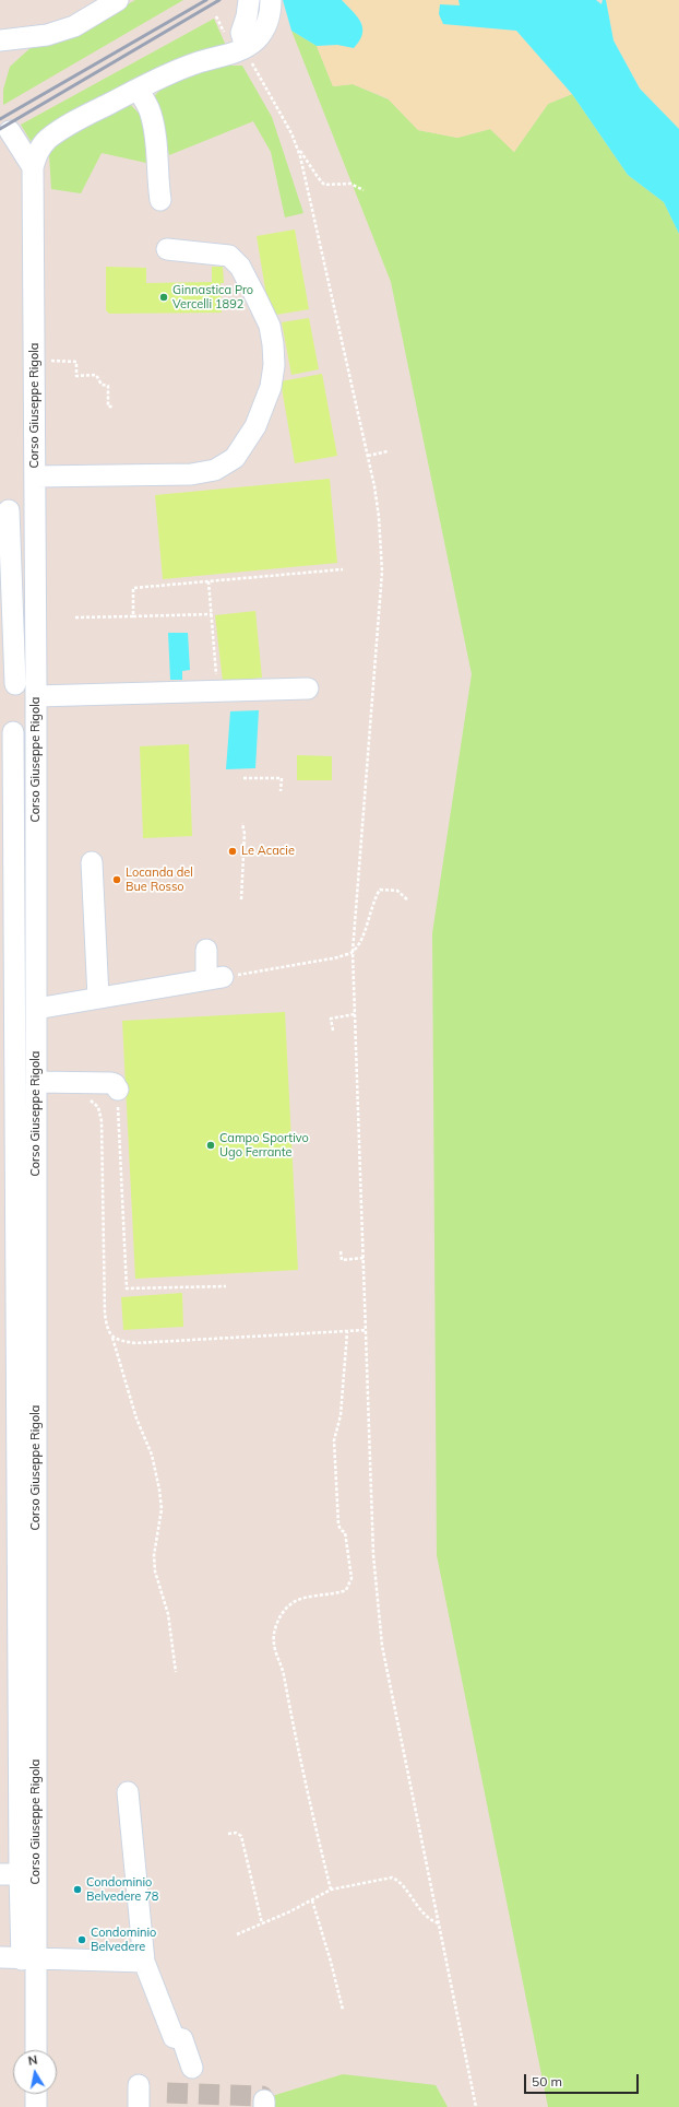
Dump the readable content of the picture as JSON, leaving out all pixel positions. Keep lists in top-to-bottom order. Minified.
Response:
{"streets":{"street":["Corso Giuseppe Rigola"]},"places":["Ginnastica Pro Vercelli 1892","Le Acacie","Locanda del Bue Rosso","Campo Sportivo Ugo Ferrante","Condominio Belvedere 78","Condominio Belvedere"],"scale_bar":"50 m","north":"top"}
